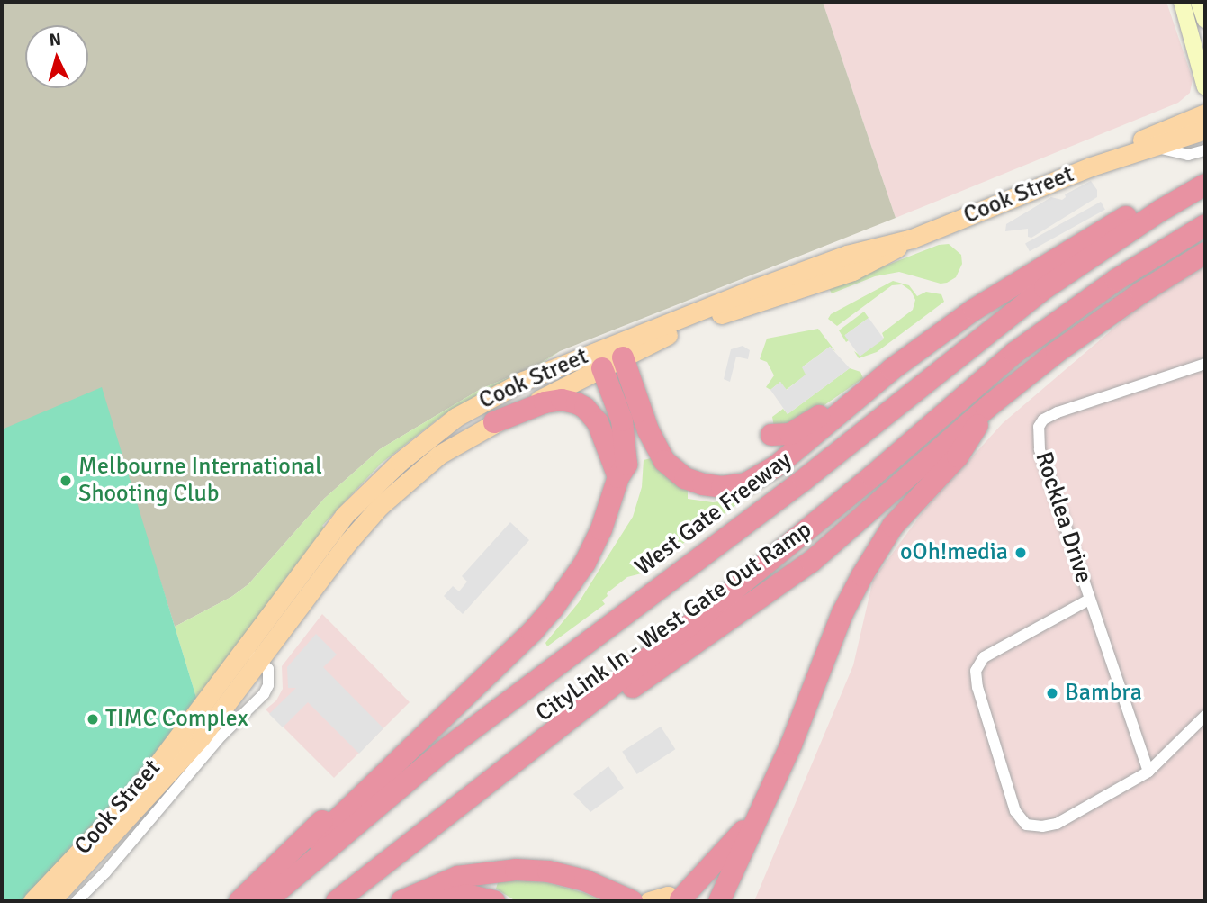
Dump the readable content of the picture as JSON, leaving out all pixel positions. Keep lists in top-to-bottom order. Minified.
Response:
{"streets":{"highway":["West Gate Freeway","CityLink In - West Gate Out Ramp"],"main road":["Cook Street"],"street":["Rocklea Drive"]},"places":["Melbourne International Shooting Club","oOh!media","Bambra","TIMC Complex"],"north":"top"}
